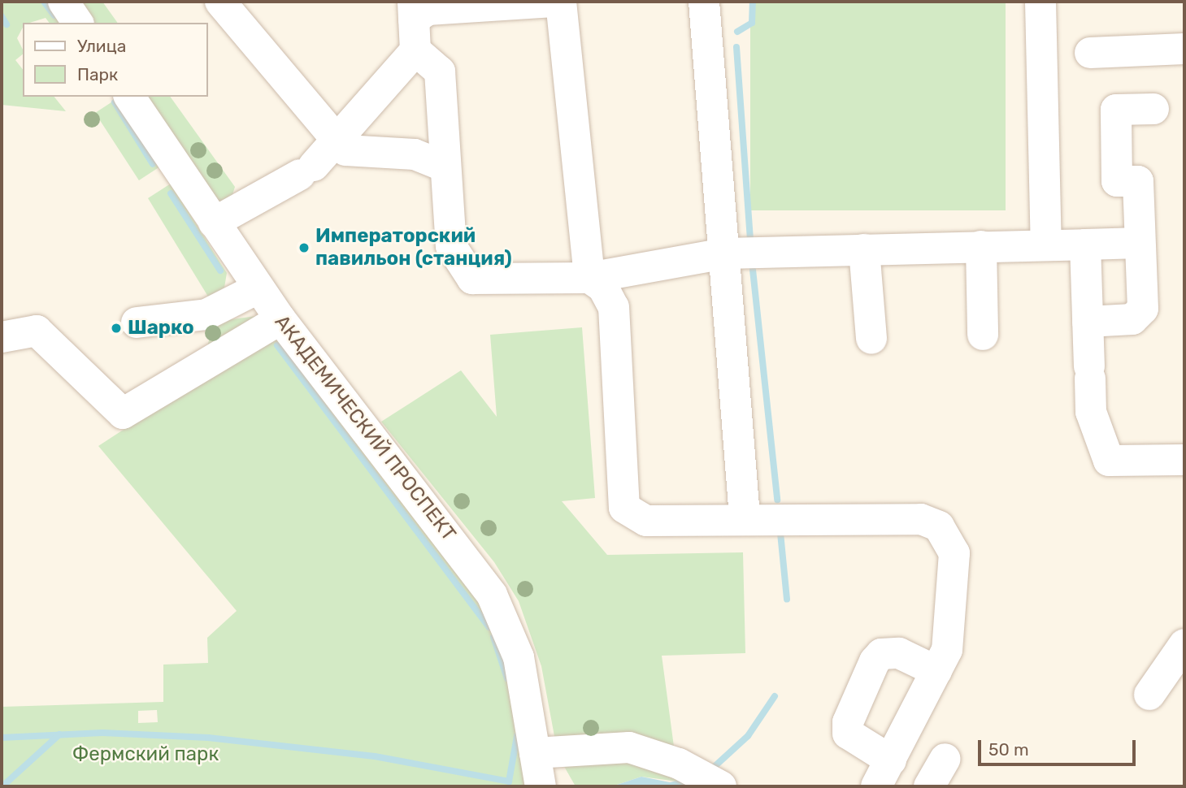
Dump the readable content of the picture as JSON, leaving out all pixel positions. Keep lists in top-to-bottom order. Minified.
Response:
{"streets":{"street":["АКАДЕМИЧЕСКИЙ ПРОСПЕКТ"]},"parks":["Фермский парк"],"places":["Императорский павильон (станция)","Шарко"],"legend":["Улица","Парк"],"scale_bar":"50 m"}
